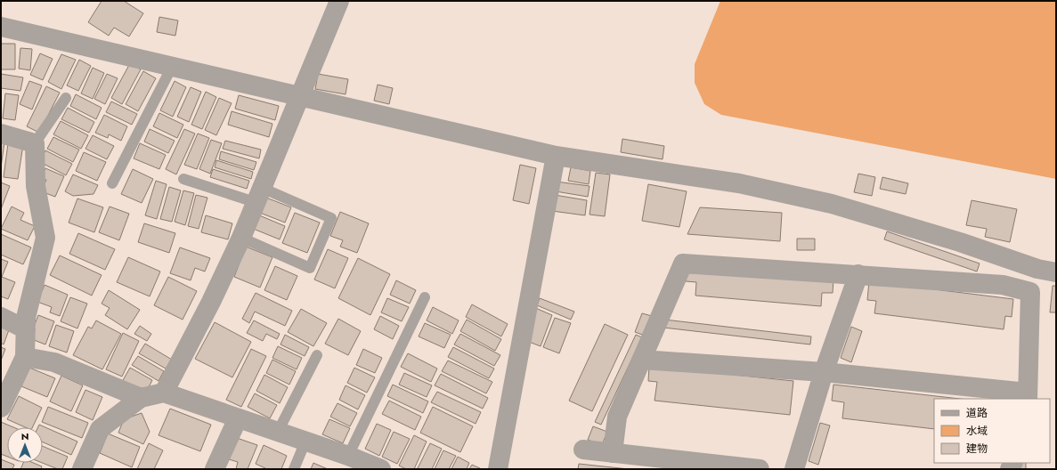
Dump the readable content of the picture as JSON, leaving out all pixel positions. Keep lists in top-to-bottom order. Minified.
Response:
{"legend":["道路","水域","建物"],"north":"top"}
